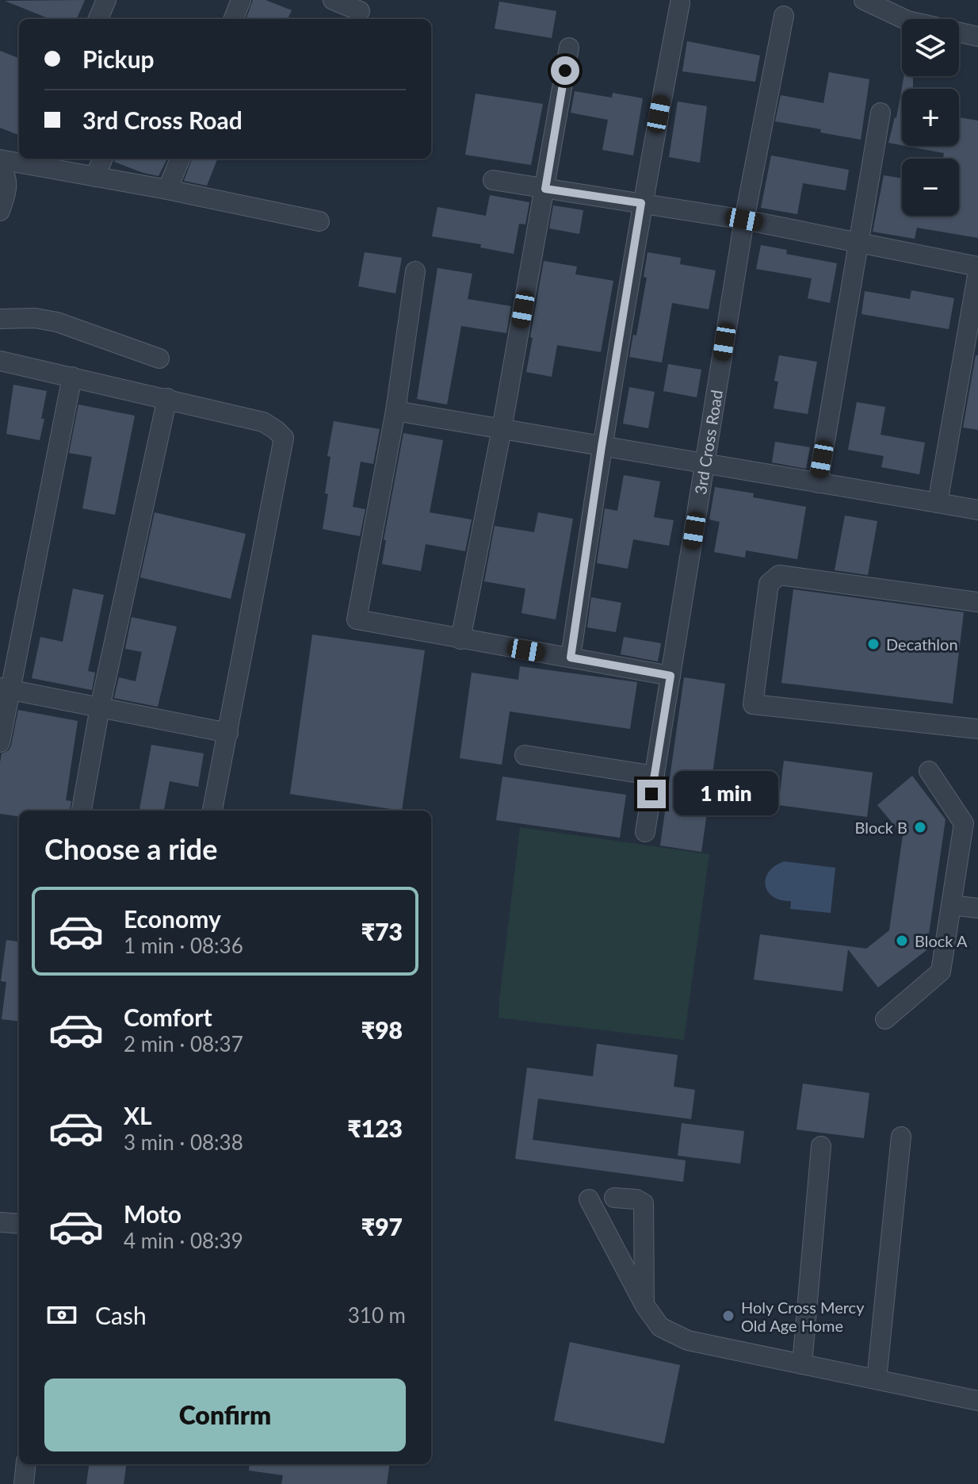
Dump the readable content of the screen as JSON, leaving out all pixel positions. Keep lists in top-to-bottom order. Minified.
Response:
{"streets":{"street":["3rd Cross Road"]},"places":["Decathlon","Block B","Block A","Holy Cross Mercy Old Age Home"],"page":{"map_buttons":["+","−"],"banner":["Pickup","3rd Cross Road"],"bubble":"1 min","heading":"Choose a ride","list":[{"name":"Economy","note":"1 min · 08:36","value":"₹73"},{"name":"Comfort","note":"2 min · 08:37","value":"₹98"},{"name":"XL","note":"3 min · 08:38","value":"₹123"},{"name":"Moto","note":"4 min · 08:39","value":"₹97"}],"pay":["Cash","310 m"],"buttons":"Confirm"}}
